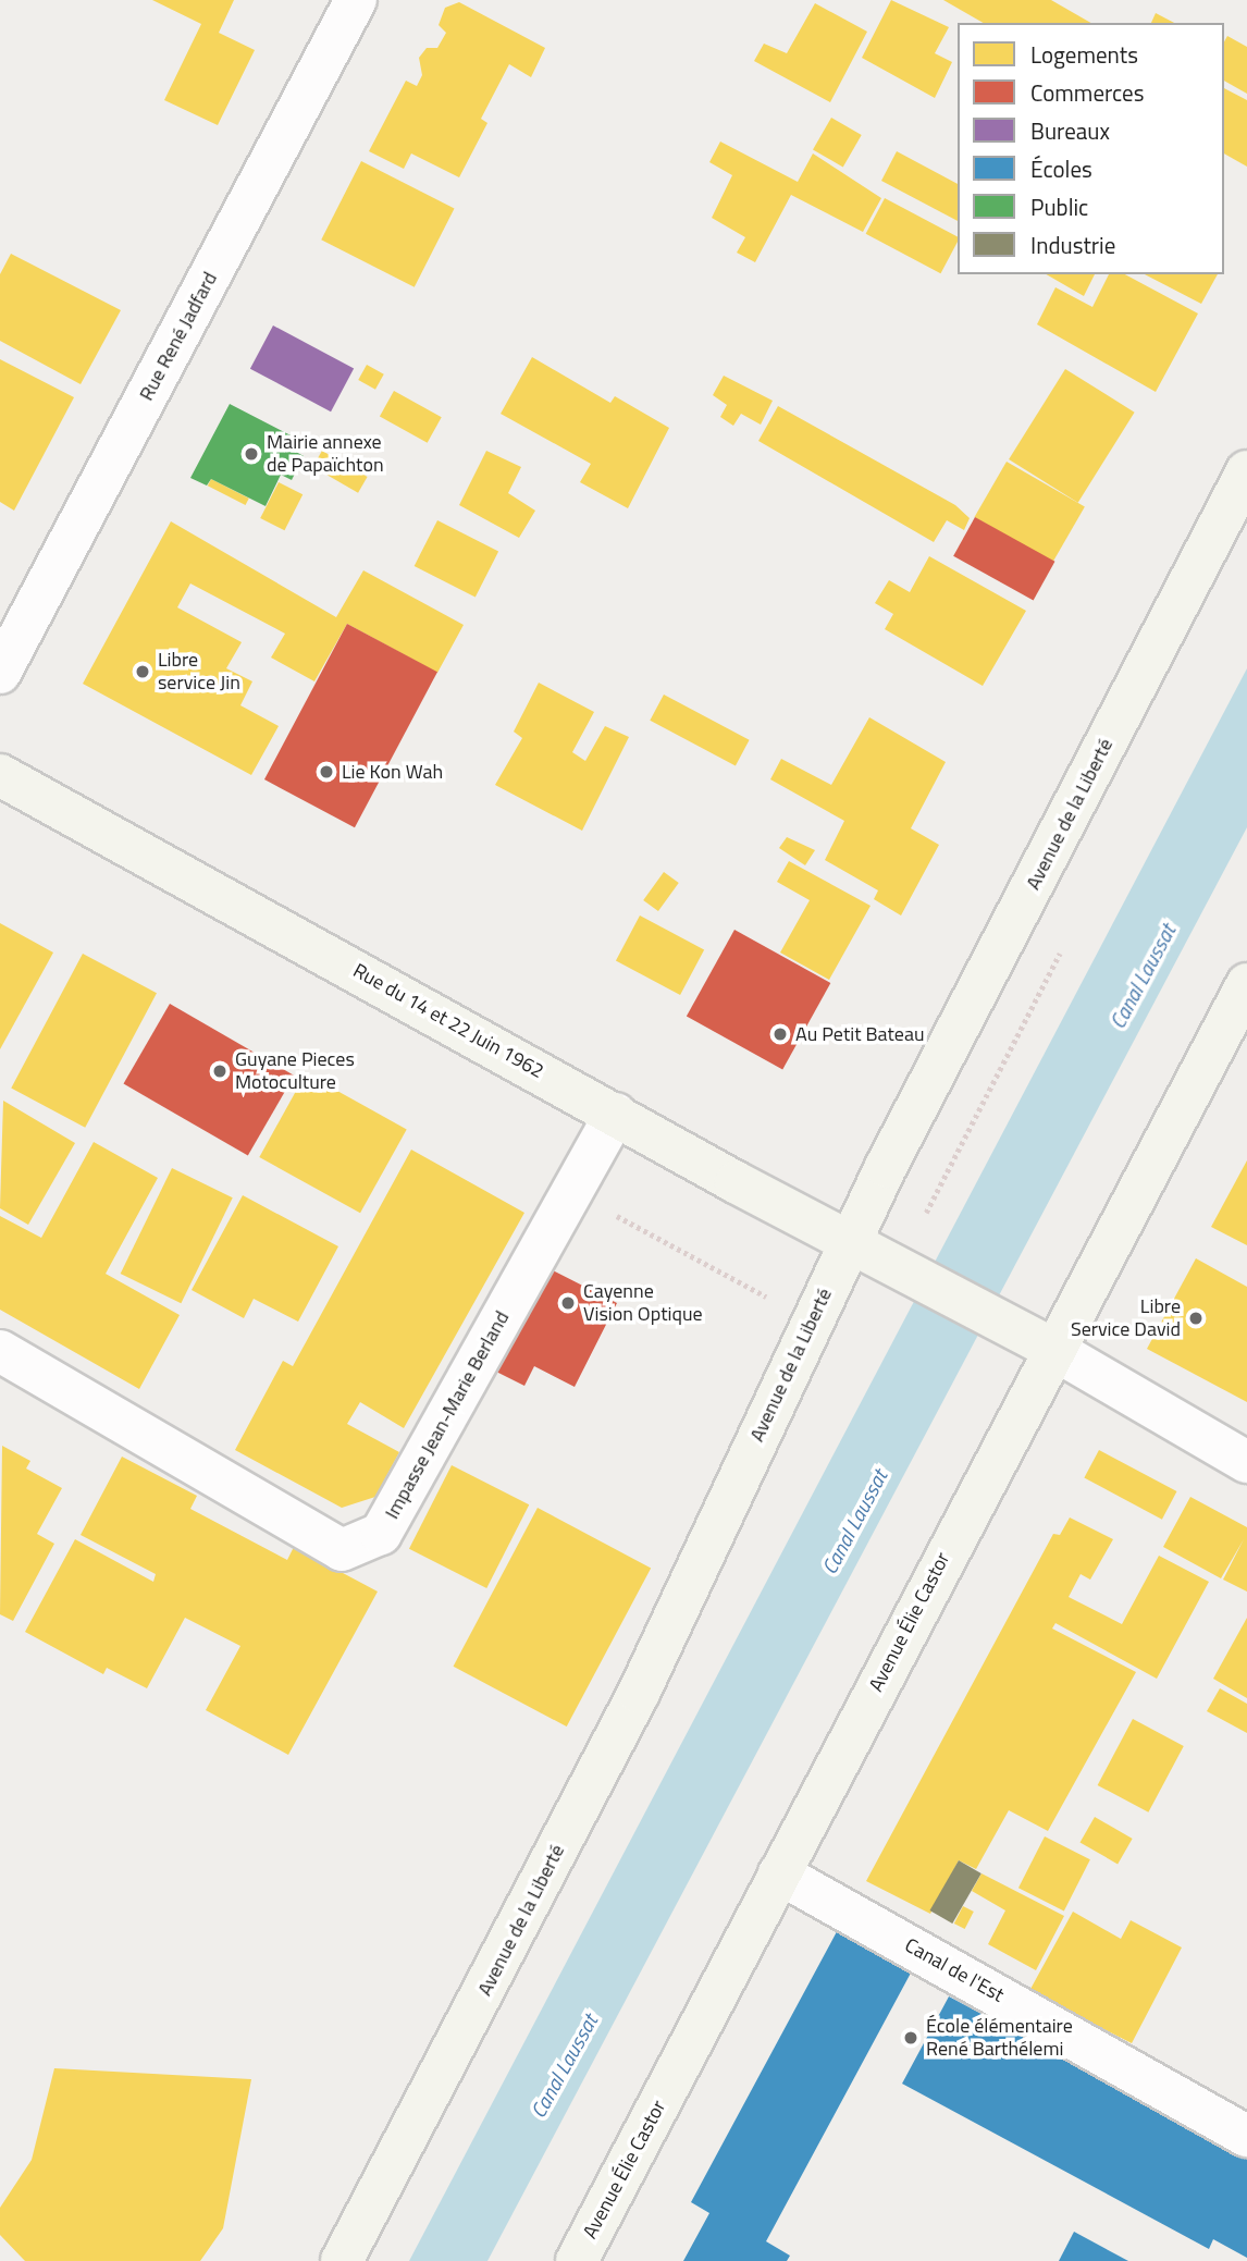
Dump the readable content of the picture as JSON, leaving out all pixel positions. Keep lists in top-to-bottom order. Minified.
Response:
{"streets":{"street":["Rue René Jadfard","Avenue de la Liberté","Rue du 14 et 22 Juin 1962","Impasse Jean-Marie Berland","Avenue Élie Castor","Canal de l'Est"]},"crossings":[["Avenue de la Liberté","Rue du 14 et 22 Juin 1962"],["Rue du 14 et 22 Juin 1962","Impasse Jean-Marie Berland"],["Rue du 14 et 22 Juin 1962","Avenue Élie Castor"],["Avenue Élie Castor","Canal de l'Est"]],"water":["Canal Laussat"],"places":["Mairie annexe de Papaïchton","Libre service Jin","Lie Kon Wah","Au Petit Bateau","Guyane Pieces Motoculture","Cayenne Vision Optique","Libre Service David","École élémentaire René Barthélemi"],"legend":["Logements","Commerces","Bureaux","Écoles","Public","Industrie"]}
